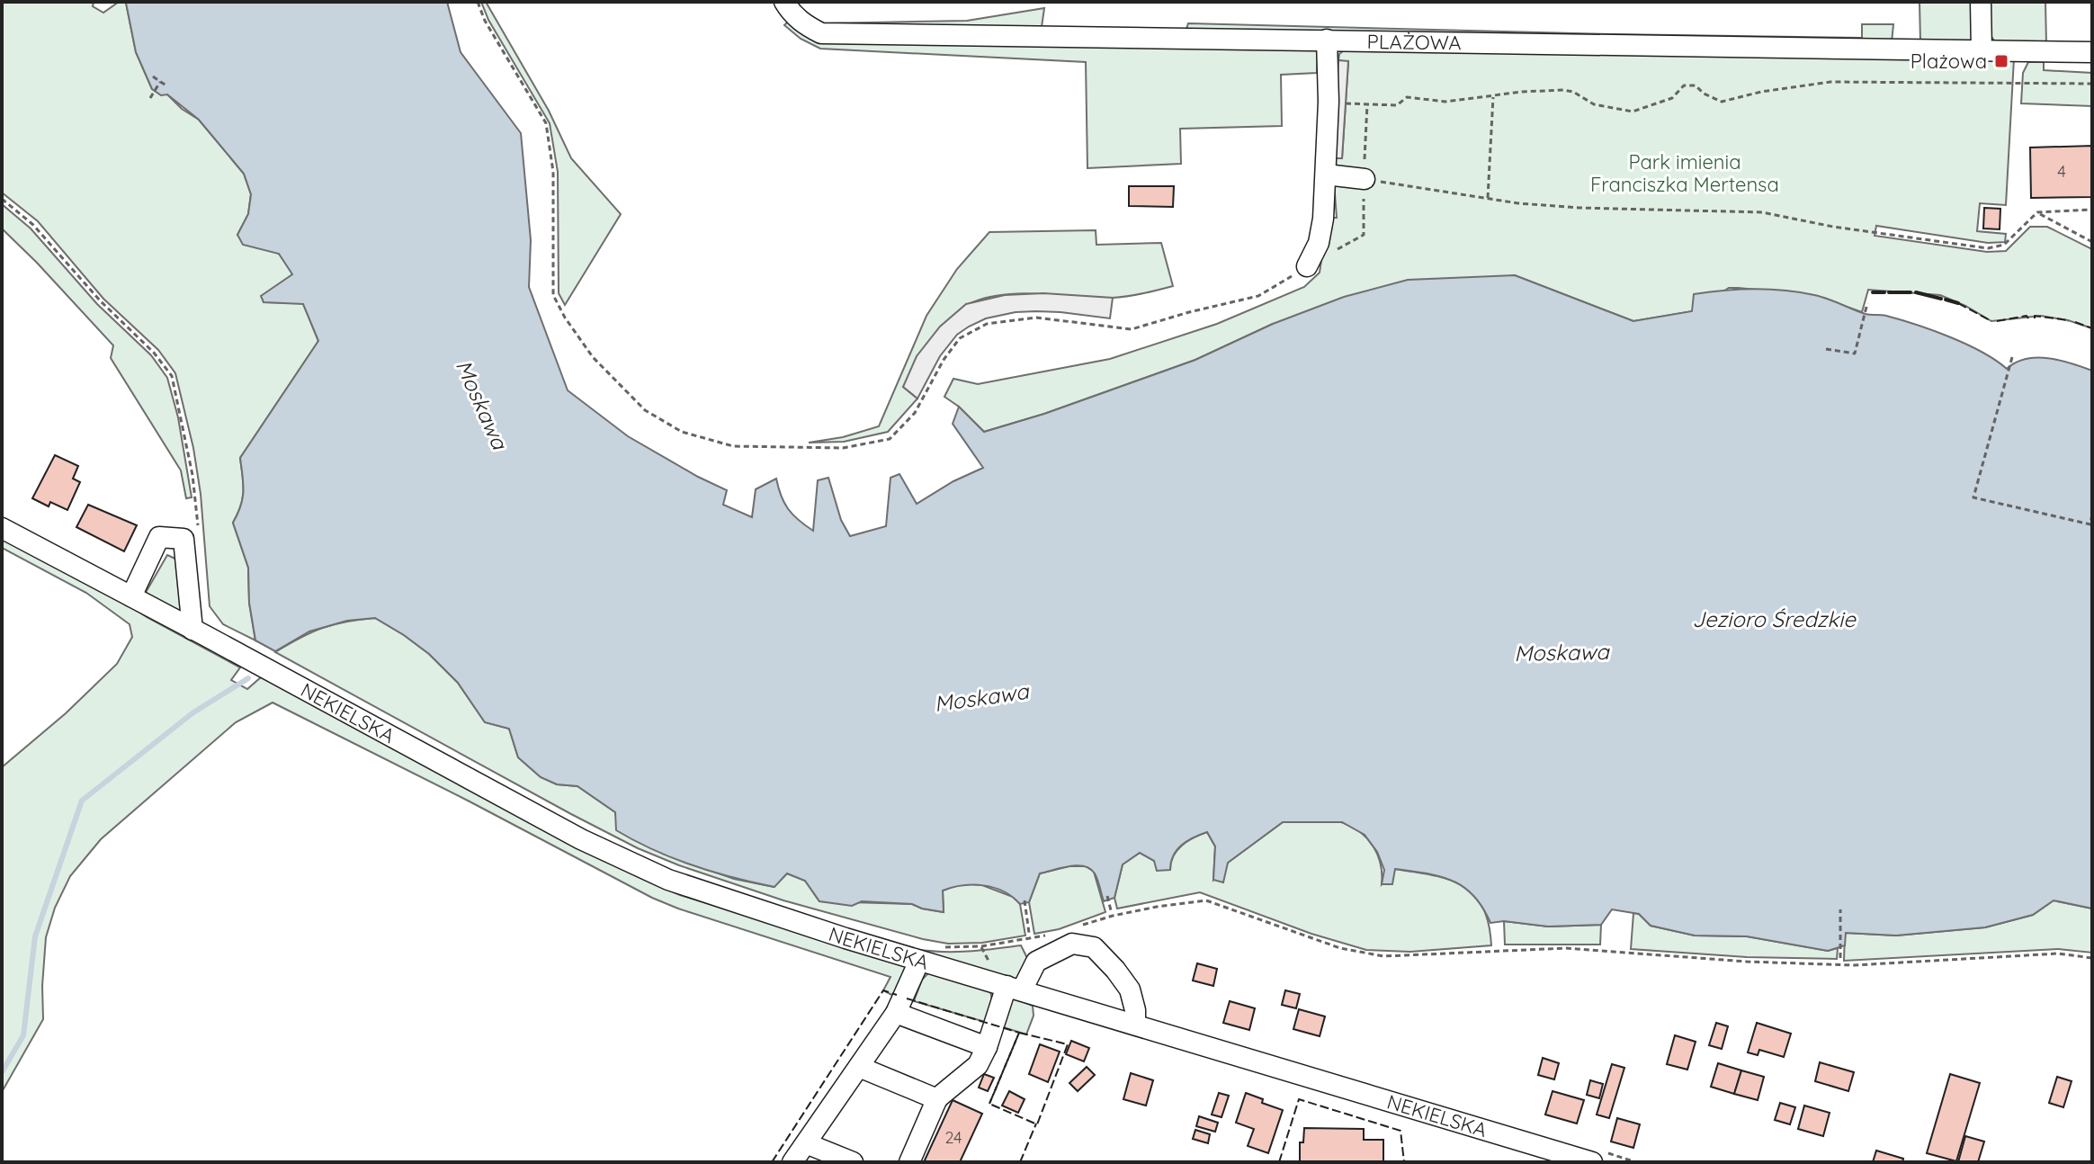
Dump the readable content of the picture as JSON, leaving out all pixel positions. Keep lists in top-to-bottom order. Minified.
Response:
{"streets":{"street":["PLAŻOWA","NEKIELSKA"]},"water":["Moskawa","Jezioro Średzkie"],"parks":["Park imienia Franciszka Mertensa"],"places":{"transit":["Plażowa"]},"house_numbers":["4","24"]}
